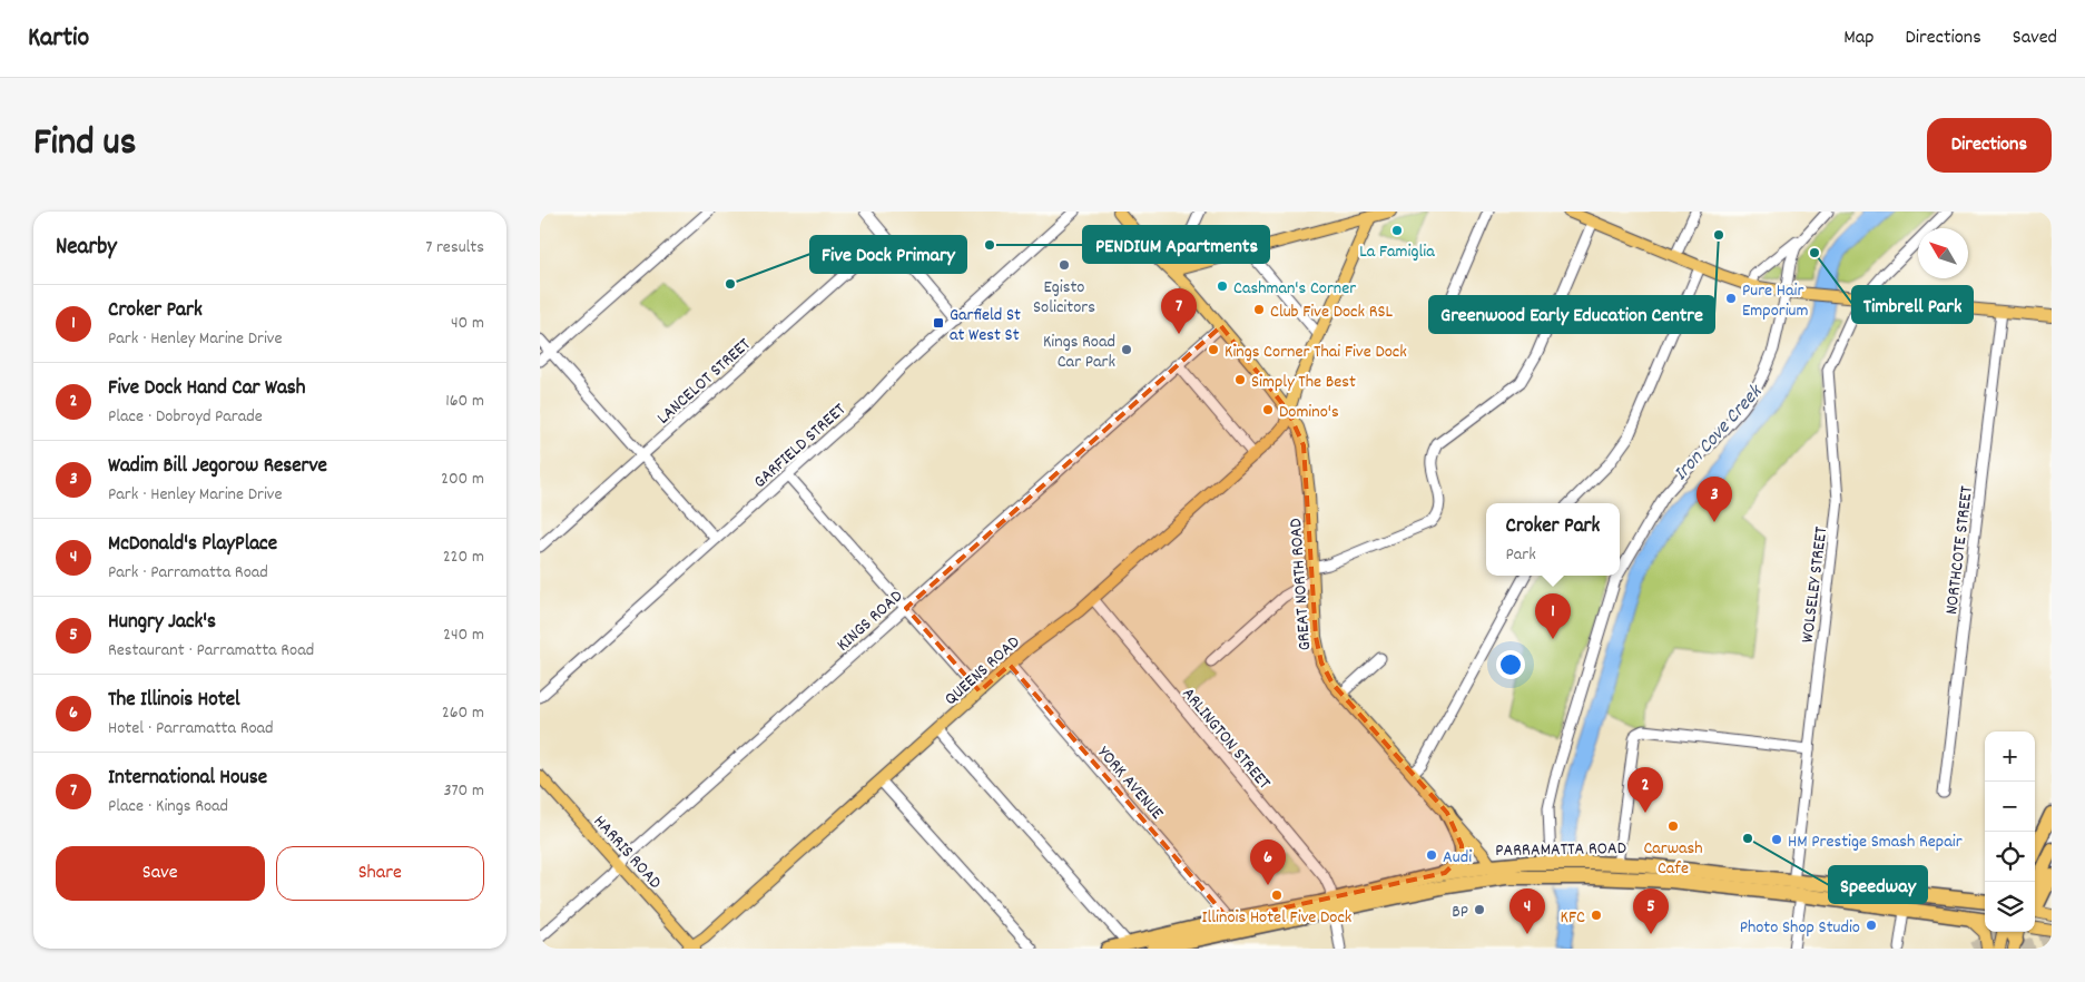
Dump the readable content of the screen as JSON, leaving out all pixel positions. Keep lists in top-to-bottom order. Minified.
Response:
{"streets":{"highway":["PARRAMATTA ROAD"],"main road":["GREAT NORTH ROAD","QUEENS ROAD","HARRIS ROAD"],"street":["LANCELOT STREET","GARFIELD STREET","NORTHCOTE STREET","WOLSELEY STREET","KINGS ROAD","ARLINGTON STREET","YORK AVENUE"]},"crossings":[["GREAT NORTH ROAD","KINGS ROAD"],["GREAT NORTH ROAD","QUEENS ROAD"],["GREAT NORTH ROAD","PARRAMATTA ROAD"],["WOLSELEY STREET","PARRAMATTA ROAD"],["KINGS ROAD","HARRIS ROAD"],["QUEENS ROAD","ARLINGTON STREET"],["QUEENS ROAD","YORK AVENUE"],["QUEENS ROAD","HARRIS ROAD"],["ARLINGTON STREET","PARRAMATTA ROAD"],["YORK AVENUE","PARRAMATTA ROAD"]],"water":["Iron Cove Creek"],"places":{"other":["La Famiglia","Greenwood Early Education Centre","PENDIUM Apartments","Timbrell Park","Egisto Solicitors","Five Dock Primary","Cashman's Corner","Pure Hair Emporium","Club Five Dock RSL","Kings Road Car Park","Kings Corner Thai Five Dock","Simply The Best","Domino's","Carwash Cafe","Speedway","HM Prestige Smash Repair","Audi","Illinois Hotel Five Dock","BP","KFC","Photo Shop Studio"],"transit":["Garfield St at West St"]},"north":"top left","page":{"header":"Kartio","nav":["Map","Directions","Saved"],"title":"Find us","buttons":["Directions",["Save","Share"]],"heading":["Nearby","7 results"],"list":[{"mark":"1","name":"Croker Park","note":"Park · Henley Marine Drive","value":"40 m"},{"mark":"2","name":"Five Dock Hand Car Wash","note":"Place · Dobroyd Parade","value":"160 m"},{"mark":"3","name":"Wadim Bill Jegorow Reserve","note":"Park · Henley Marine Drive","value":"200 m"},{"mark":"4","name":"McDonald's PlayPlace","note":"Park · Parramatta Road","value":"220 m"},{"mark":"5","name":"Hungry Jack's","note":"Restaurant · Parramatta Road","value":"240 m"},{"mark":"6","name":"The Illinois Hotel","note":"Hotel · Parramatta Road","value":"260 m"},{"mark":"7","name":"International House","note":"Place · Kings Road","value":"370 m"}],"pins":["7","3","1","2","6","4","5"],"popup":["Croker Park","Park"],"map_buttons":["+","−"]}}
